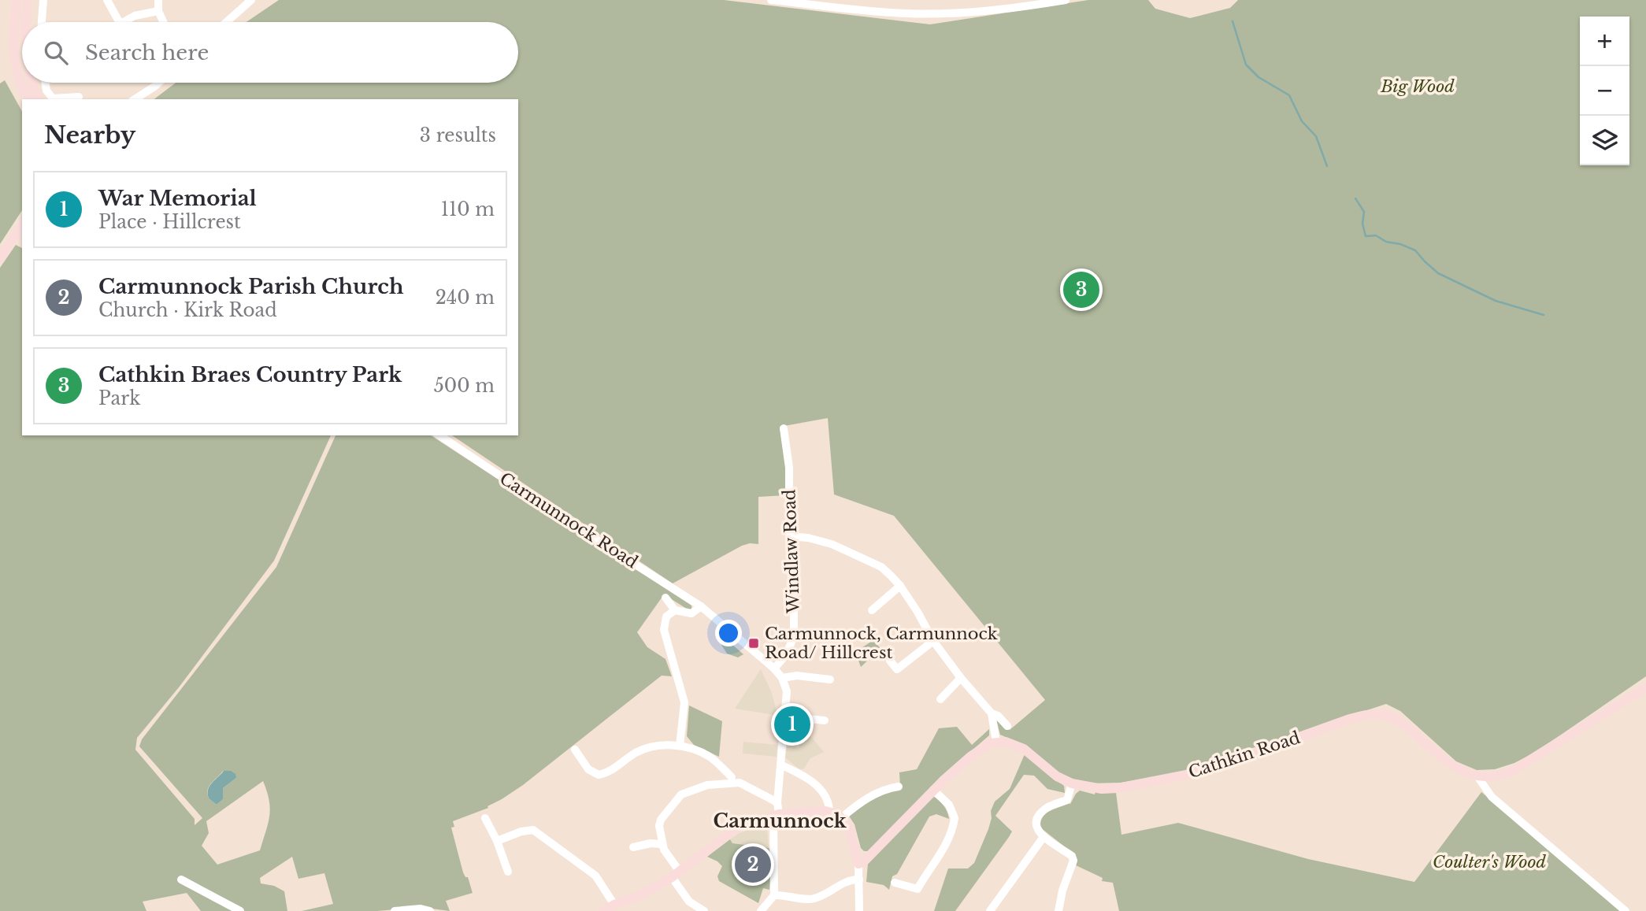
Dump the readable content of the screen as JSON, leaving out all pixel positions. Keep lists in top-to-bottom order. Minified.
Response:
{"streets":{"main road":["Cathkin Road"],"street":["Carmunnock Road","Windlaw Road"]},"crossings":[["Carmunnock Road","Windlaw Road"]],"districts":["Carmunnock"],"parks":["Big Wood","Coulter's Wood"],"places":{"transit":["Carmunnock, Carmunnock Road/ Hillcrest"]},"page":{"map_buttons":["+","−"],"search":"Search here","heading":["Nearby","3 results"],"list":[{"mark":"1","name":"War Memorial","note":"Place · Hillcrest","value":"110 m"},{"mark":"2","name":"Carmunnock Parish Church","note":"Church · Kirk Road","value":"240 m"},{"mark":"3","name":"Cathkin Braes Country Park","note":"Park","value":"500 m"}],"pins":["3","1","2"]}}
